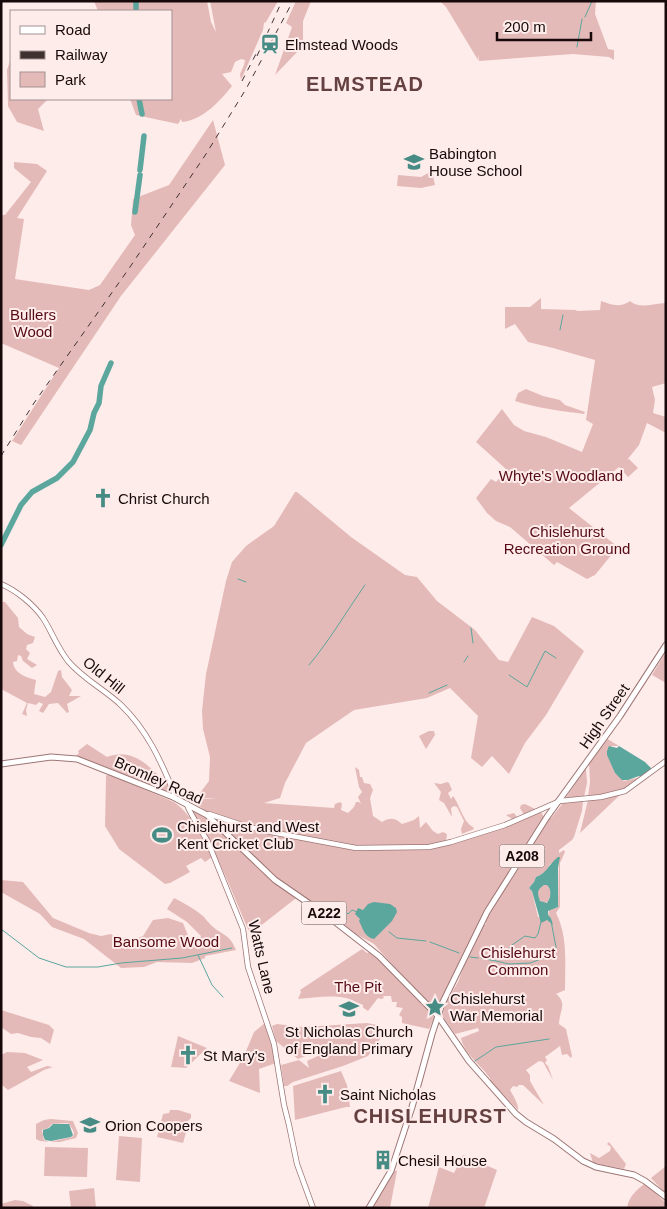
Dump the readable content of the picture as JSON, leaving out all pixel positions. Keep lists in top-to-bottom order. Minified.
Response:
{"streets":{"main road":["Old Hill","High Street","Bromley Road","A208","A222","Watts Lane"]},"crossings":[["Old Hill","Bromley Road"],["High Street","A208"],["Bromley Road","A208"],["Bromley Road","A222"],["Bromley Road","Watts Lane"],["A208","A222"]],"districts":["ELMSTEAD","CHISLEHURST"],"parks":["Bullers Wood","Whyte's Woodland","Chislehurst Recreation Ground","Bansome Wood","Chislehurst Common","The Pit"],"places":{"station":["Elmstead Woods"],"school or university":["Babington House School","St Nicholas Church of England Primary","Orion Coopers"],"church":["Christ Church","St Mary's","Saint Nicholas"],"sports":["Chislehurst and West Kent Cricket Club"],"place":["Chislehurst War Memorial"],"building":["Chesil House"]},"legend":["Road","Railway","Park"],"scale_bar":"200 m"}
